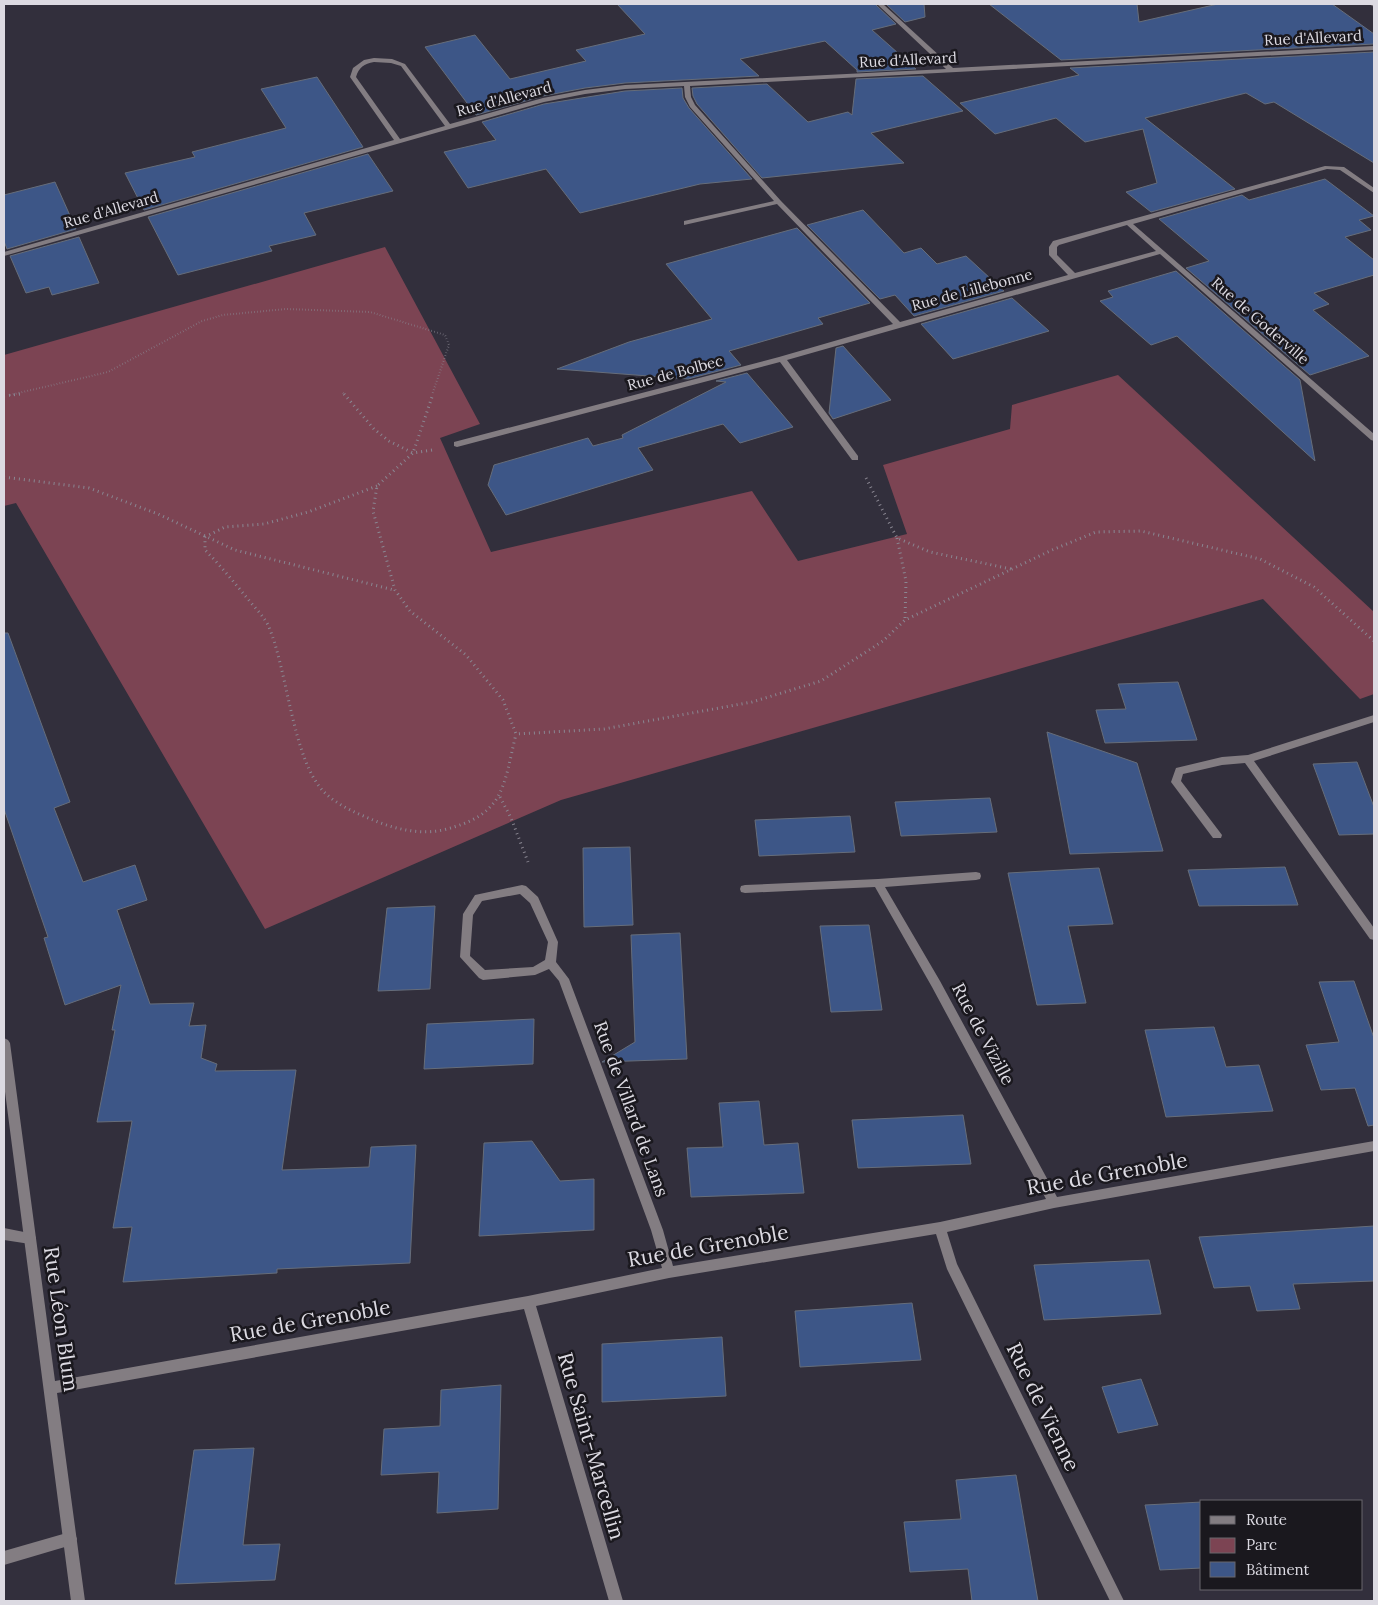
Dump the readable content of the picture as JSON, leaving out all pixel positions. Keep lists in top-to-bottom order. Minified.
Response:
{"streets":{"street":["Rue d'Allevard","Rue de Lillebonne","Rue de Goderville","Rue de Bolbec","Rue de Vizille","Rue de Villard de Lans","Rue de Grenoble","Rue Léon Blum","Rue de Vienne","Rue Saint-Marcellin"]},"crossings":[["Rue d'Allevard","Rue de Lillebonne"],["Rue de Lillebonne","Rue de Goderville"],["Rue de Lillebonne","Rue de Bolbec"],["Rue de Vizille","Rue de Grenoble"],["Rue de Villard de Lans","Rue de Grenoble"],["Rue de Grenoble","Rue Léon Blum"],["Rue de Grenoble","Rue de Vienne"],["Rue de Grenoble","Rue Saint-Marcellin"]],"legend":["Route","Parc","Bâtiment"]}
